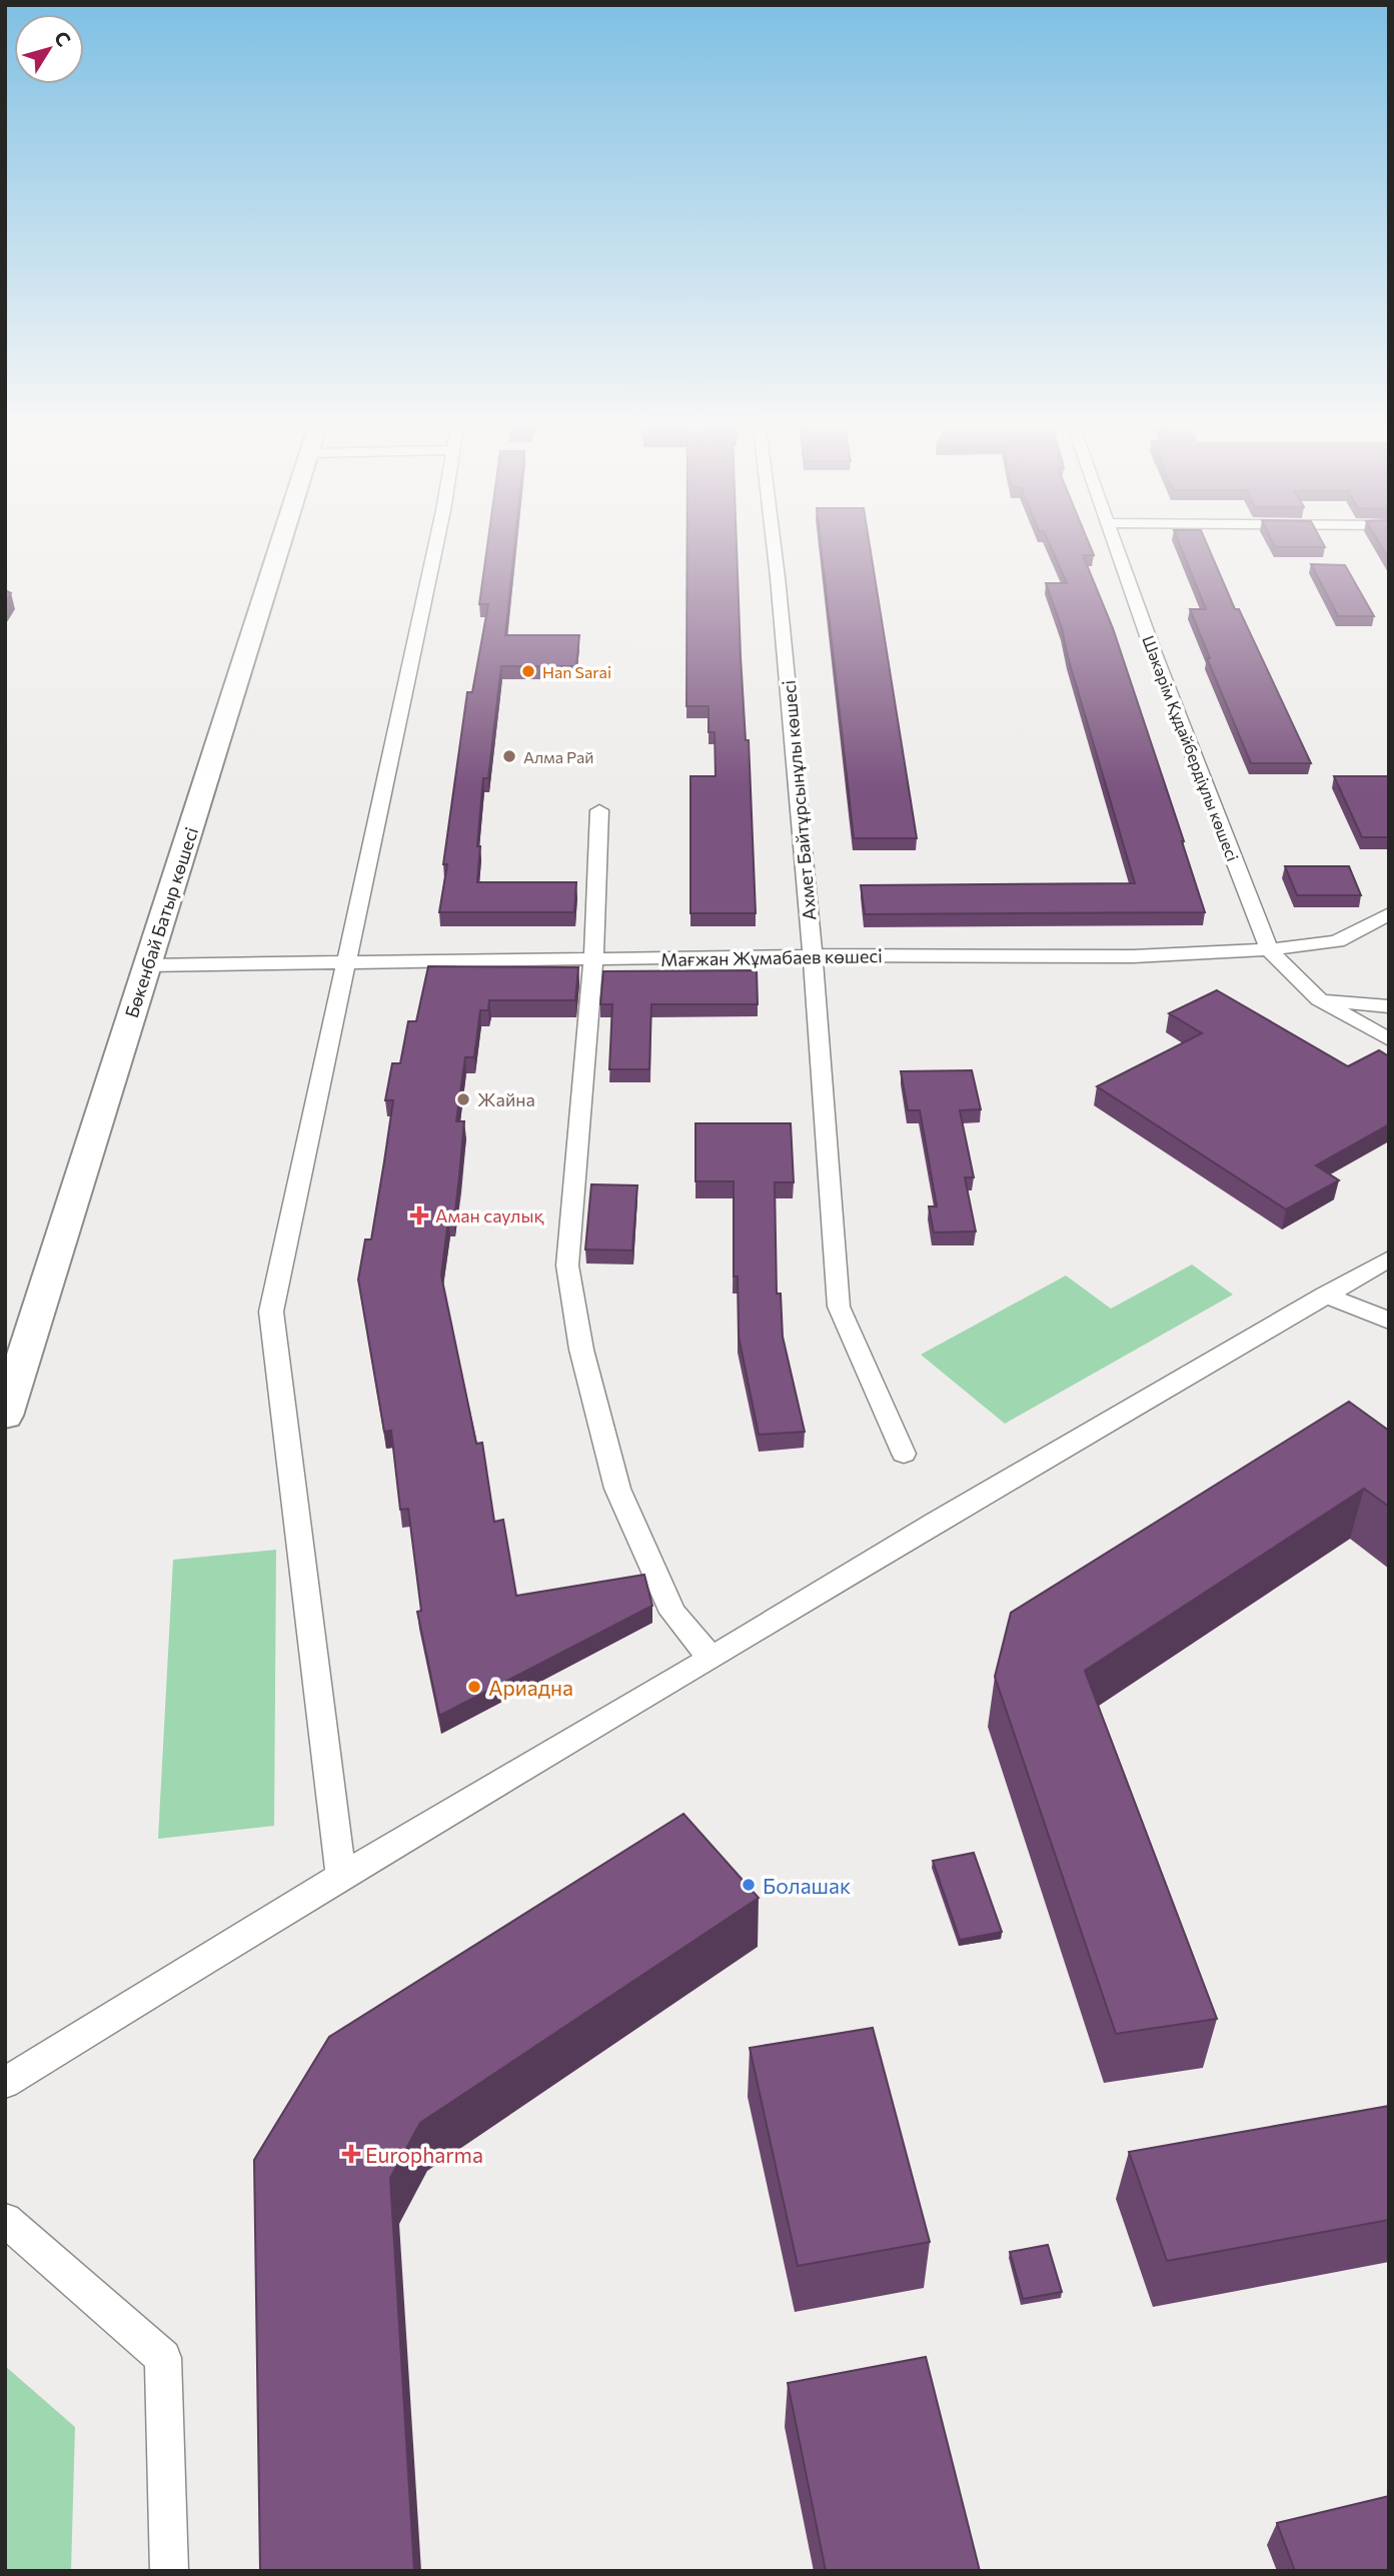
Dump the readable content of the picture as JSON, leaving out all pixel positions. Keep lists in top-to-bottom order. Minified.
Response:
{"streets":{"main road":["Бөкенбай Батыр көшесі"],"street":["Шәкәрім Құдайбердіұлы көшесі","Ахмет Байтұрсынұлы көшесі","Мағжан Жұмабаев көшесі"]},"crossings":[["Шәкәрім Құдайбердіұлы көшесі","Мағжан Жұмабаев көшесі"],["Ахмет Байтұрсынұлы көшесі","Мағжан Жұмабаев көшесі"],["Бөкенбай Батыр көшесі","Мағжан Жұмабаев көшесі"]],"places":{"other":["Han Sarai","Алма Рай","Жайна","Ариадна","Болашак"],"health":["Аман саулық","Europharma"]},"north":"top right"}
